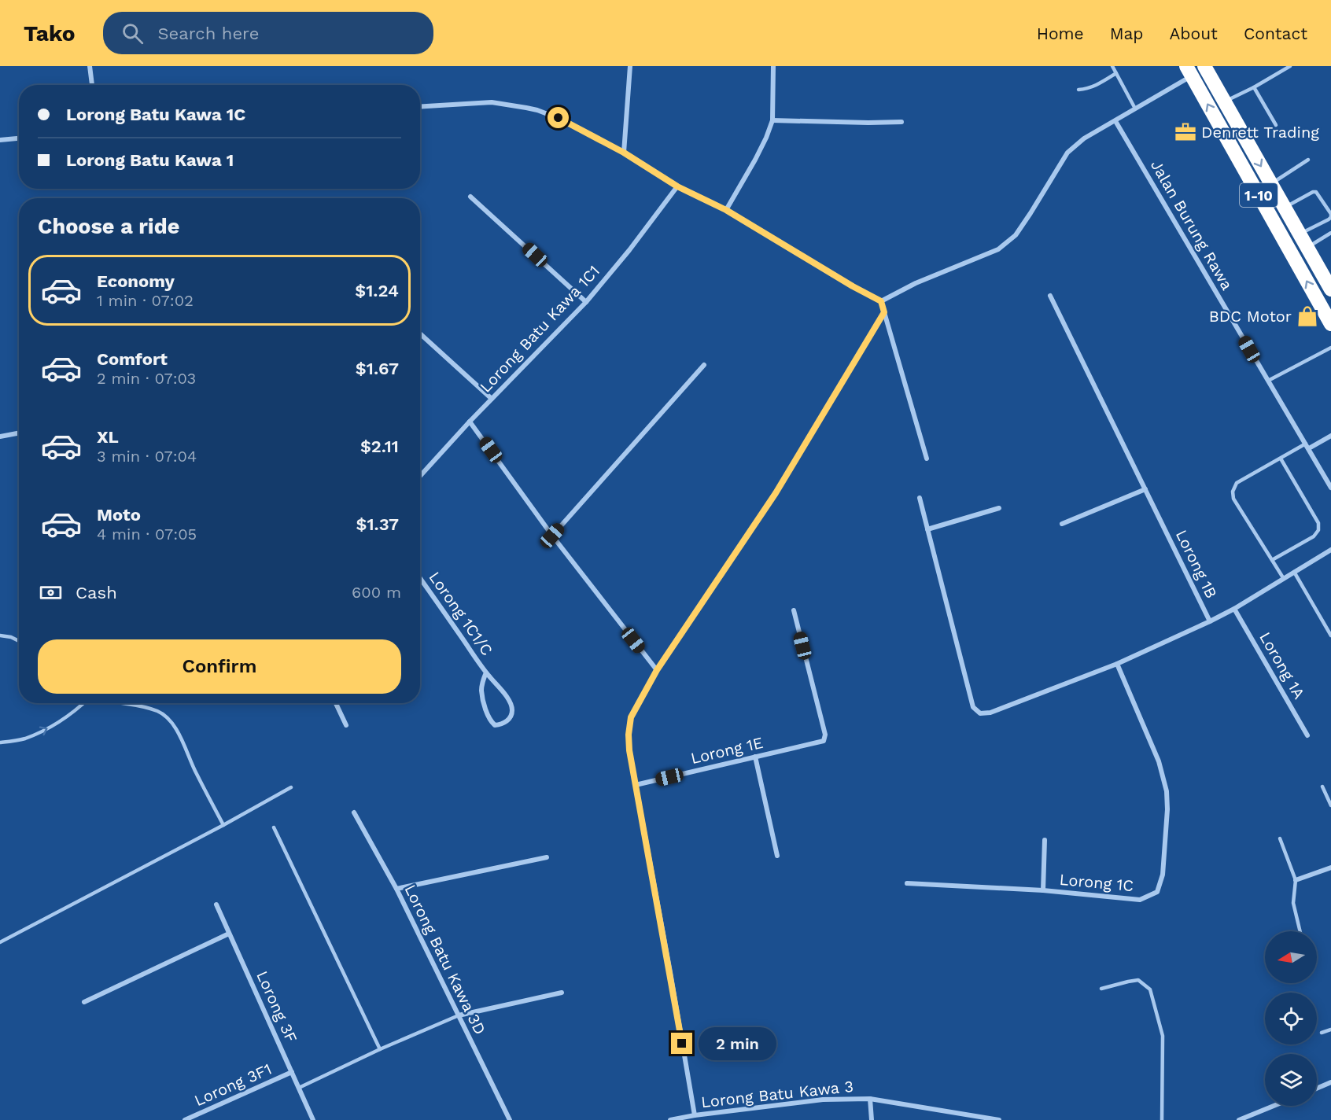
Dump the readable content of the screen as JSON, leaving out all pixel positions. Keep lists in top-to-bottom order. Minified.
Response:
{"streets":{"highway":["1-10"],"street":["Jalan Burung Rawa","Lorong Batu Kawa 1C1","Lorong 1B","Lorong 1C1/C","Lorong 1A","Lorong 1E","Lorong 1C","Lorong Batu Kawa 3D","Lorong 3F","Lorong 3F1","Lorong Batu Kawa 3"]},"crossings":[["Lorong 1B","Lorong 1C"],["Lorong 3F","Lorong 3F1"]],"places":{"office":["Denrett Trading"],"shop":["BDC Motor"]},"north":"left","page":{"header":"Tako","search":"Search here","nav":["Home","Map","About","Contact"],"banner":["Lorong Batu Kawa 1C","Lorong Batu Kawa 1"],"heading":"Choose a ride","list":[{"name":"Economy","note":"1 min · 07:02","value":"$1.24"},{"name":"Comfort","note":"2 min · 07:03","value":"$1.67"},{"name":"XL","note":"3 min · 07:04","value":"$2.11"},{"name":"Moto","note":"4 min · 07:05","value":"$1.37"}],"pay":["Cash","600 m"],"buttons":"Confirm","bubble":"2 min"}}
